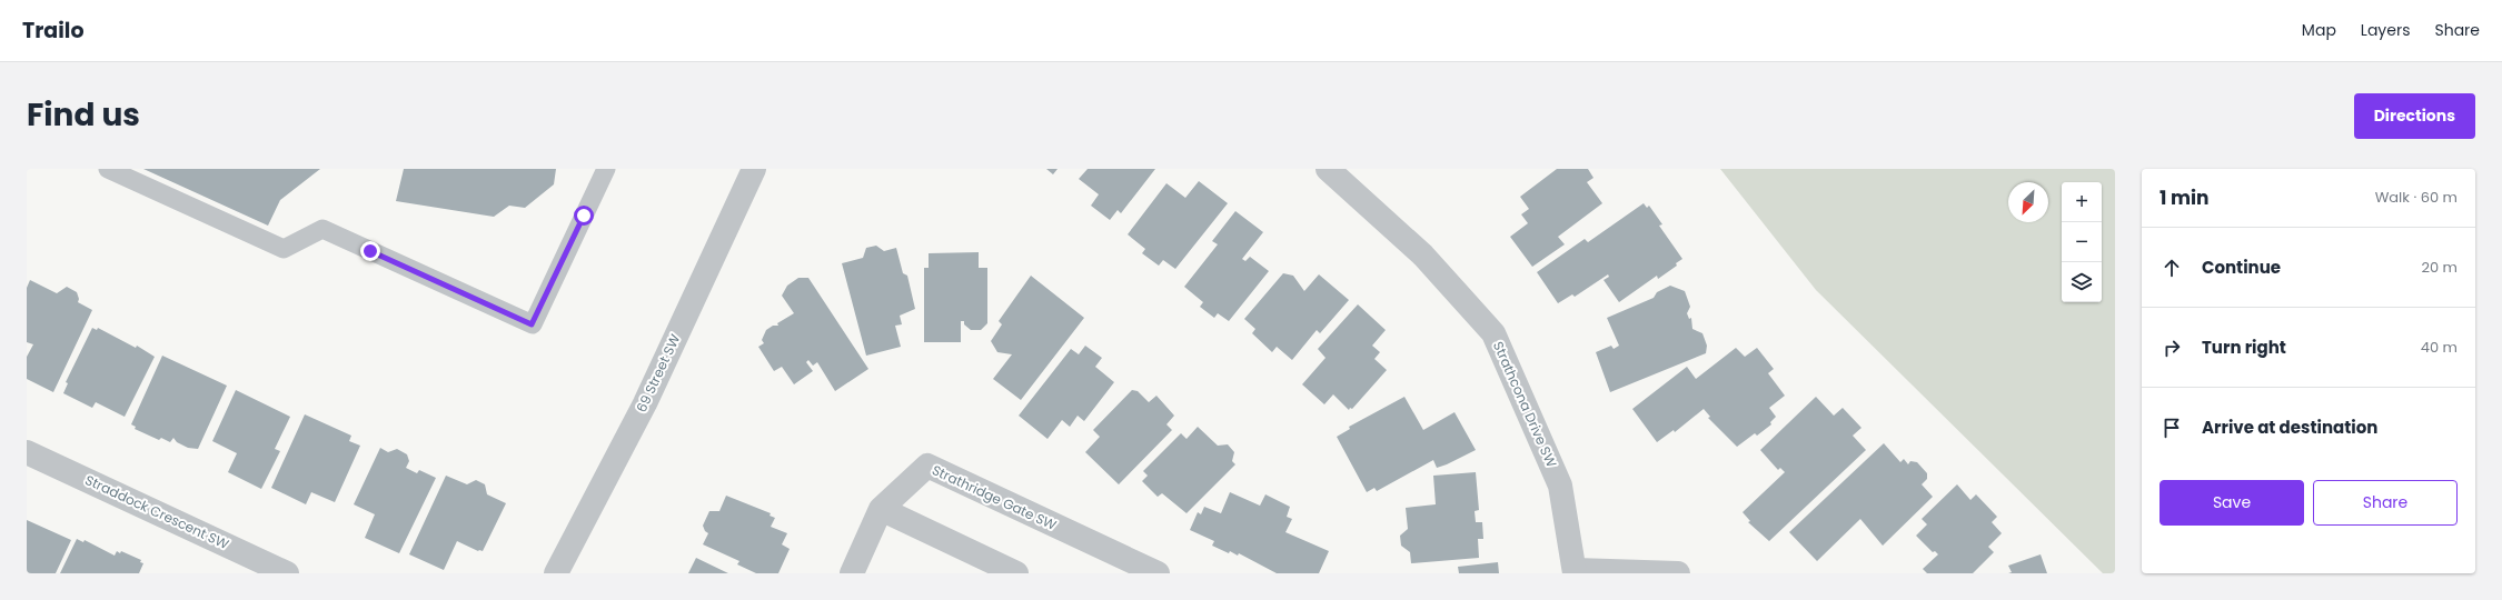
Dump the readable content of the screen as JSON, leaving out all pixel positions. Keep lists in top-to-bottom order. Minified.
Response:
{"streets":{"street":["69 Street SW","Strathcona Drive SW","Strathridge Gate SW","Straddock Crescent SW"]},"north":"bottom left","page":{"header":"Trailo","nav":["Map","Layers","Share"],"title":"Find us","buttons":["Directions",["Save","Share"]],"heading":["1 min","Walk · 60 m"],"map_buttons":["+","−"],"list":[["Continue","20 m"],["Turn right","40 m"],"Arrive at destination"]}}
